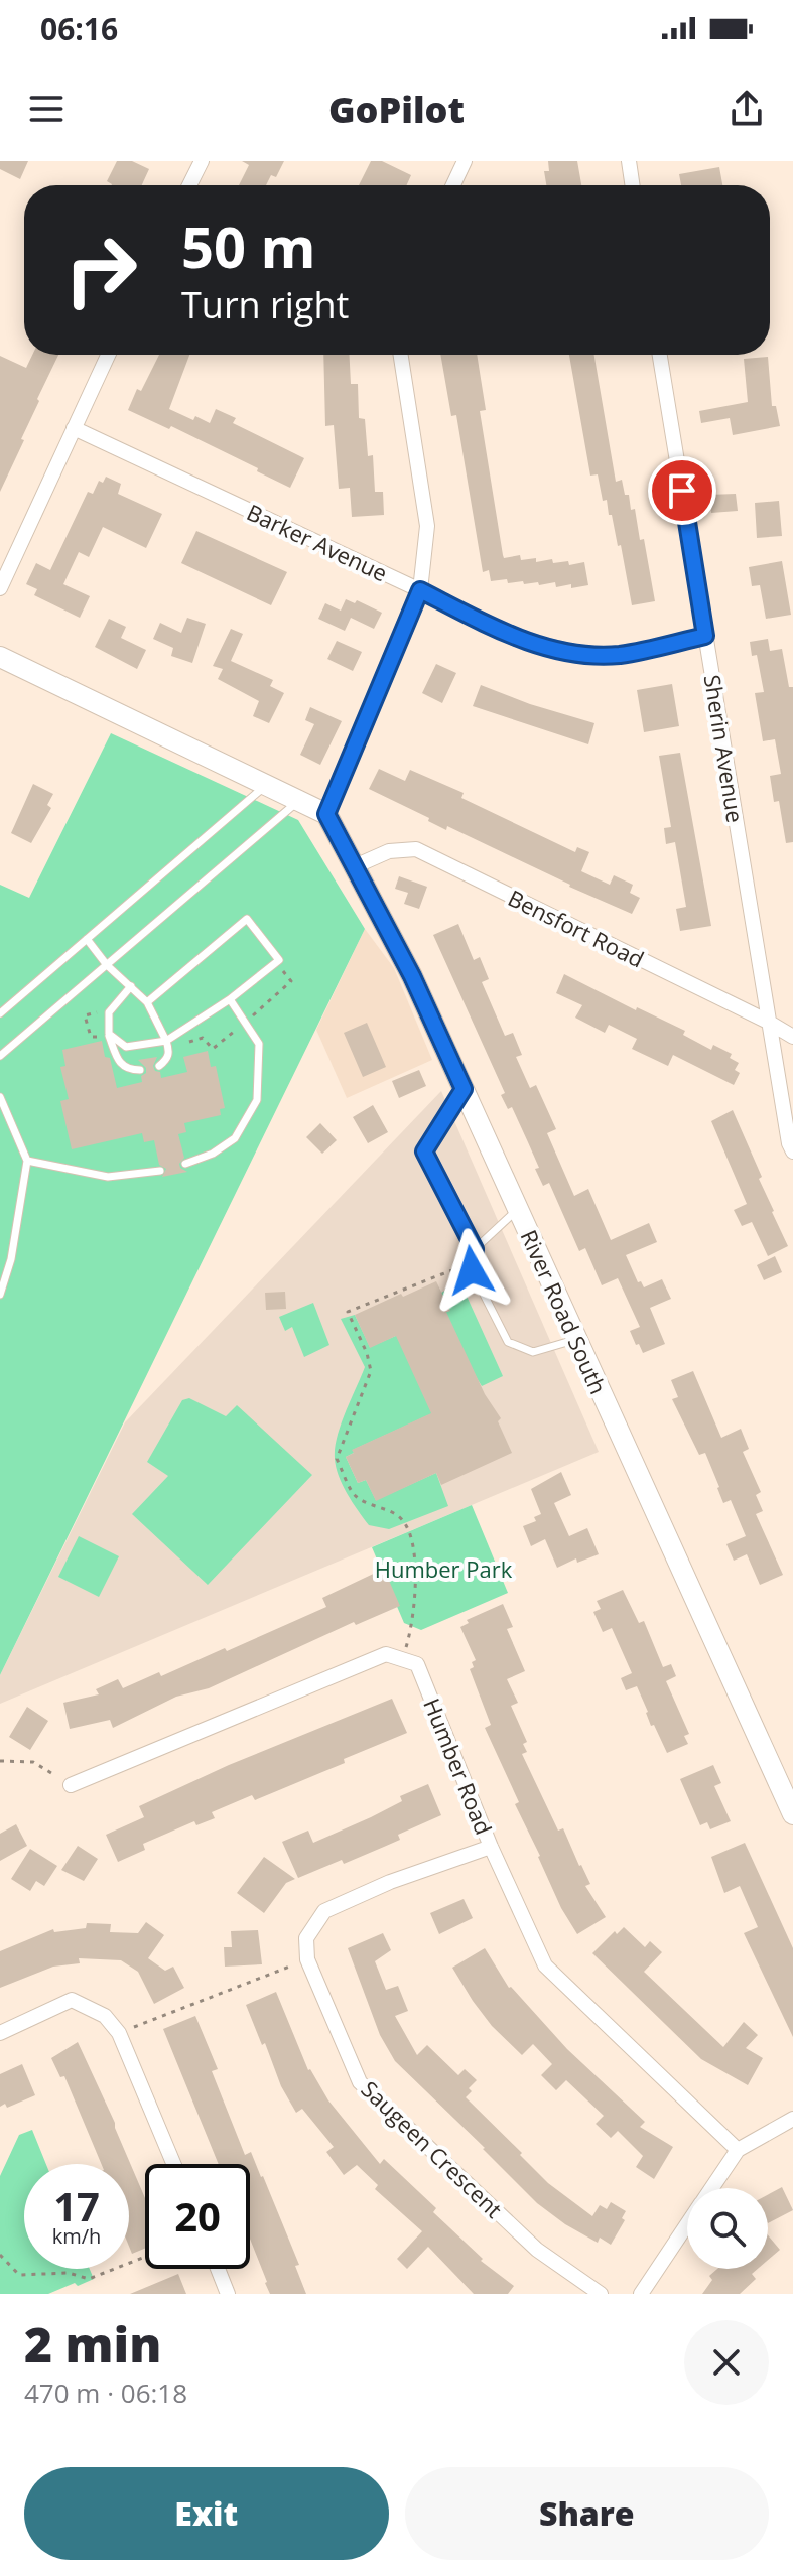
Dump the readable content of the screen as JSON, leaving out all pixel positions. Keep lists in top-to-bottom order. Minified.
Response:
{"streets":{"street":["Barker Avenue","Sherin Avenue","Bensfort Road","River Road South","Humber Road","Saugeen Crescent"]},"crossings":[["Barker Avenue","Sherin Avenue"],["Sherin Avenue","Bensfort Road"],["Bensfort Road","River Road South"]],"parks":["Humber Park"],"page":{"status":"06:16","header":"GoPilot","turn":["50 m","Turn right"],"speed":"17 km/h","limit":"20","heading":["2 min","470 m · 06:18"],"buttons":["Exit","Share"]}}
